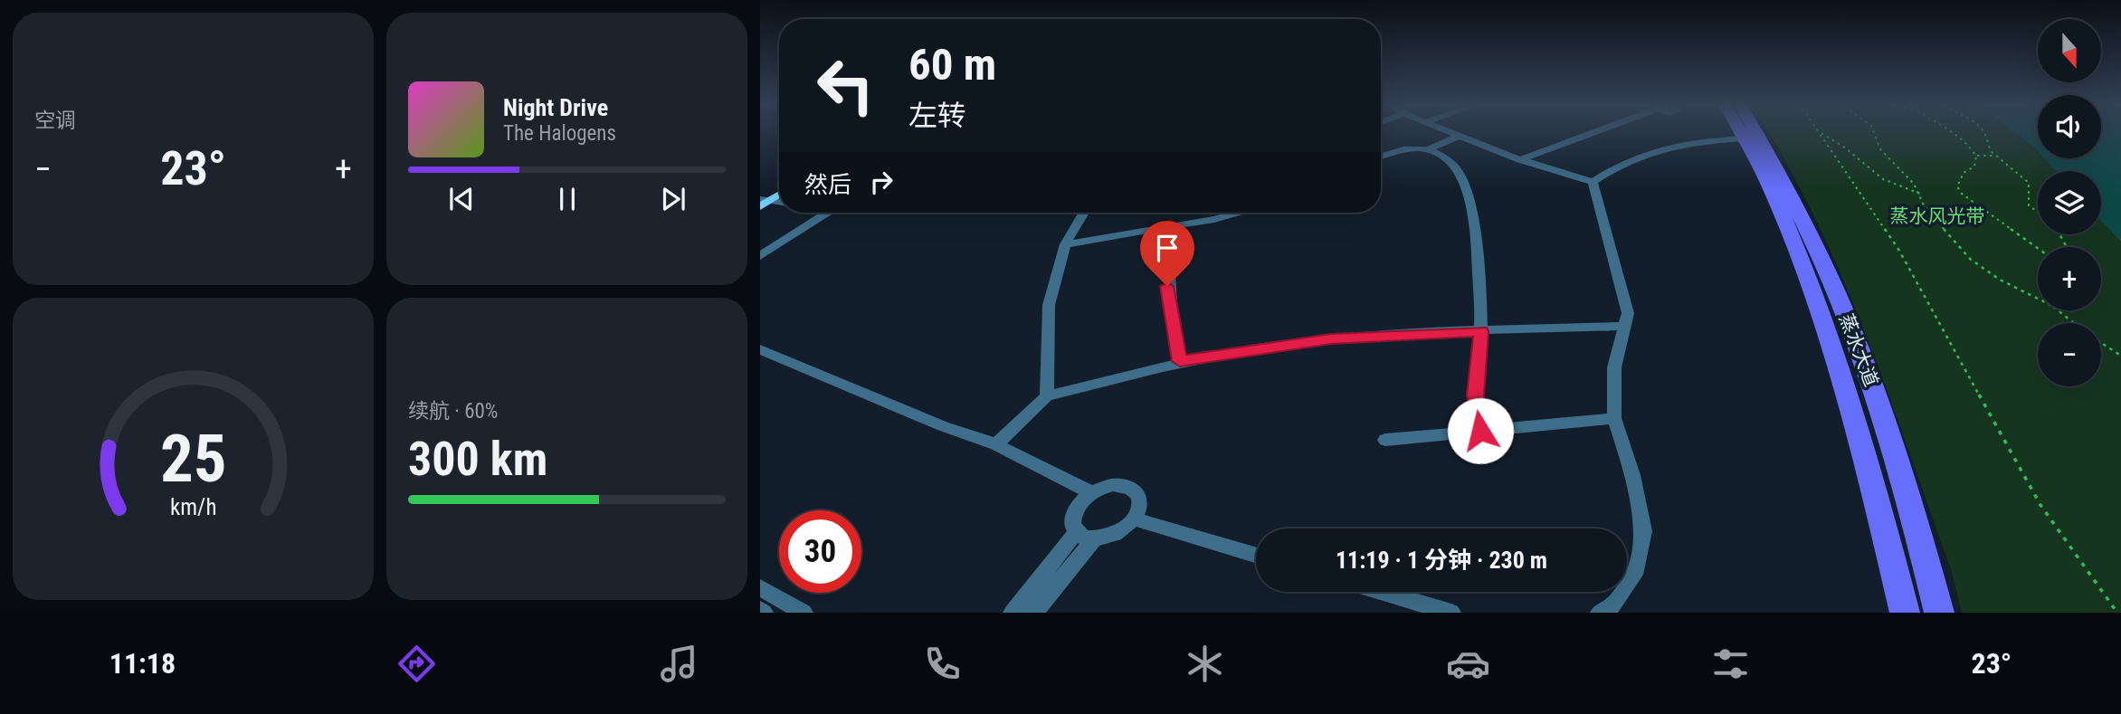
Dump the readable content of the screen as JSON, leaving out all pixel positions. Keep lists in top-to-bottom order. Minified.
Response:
{"streets":{"main road":["蒸水大道"]},"parks":["蒸水风光带"],"north":"bottom","page":{"tile":["空调",["续航 · 60%","300 km"]],"map_buttons":["+","−"],"turn":["60 m","左转"],"song":["Night Drive","The Halogens"],"heat":["−","23°","+"],"then":"然后","limit":"30","trip":"11:19 · 1 分钟 · 230 m","tabs":["11:18","23°"],"gauge":["25","km/h"]}}
